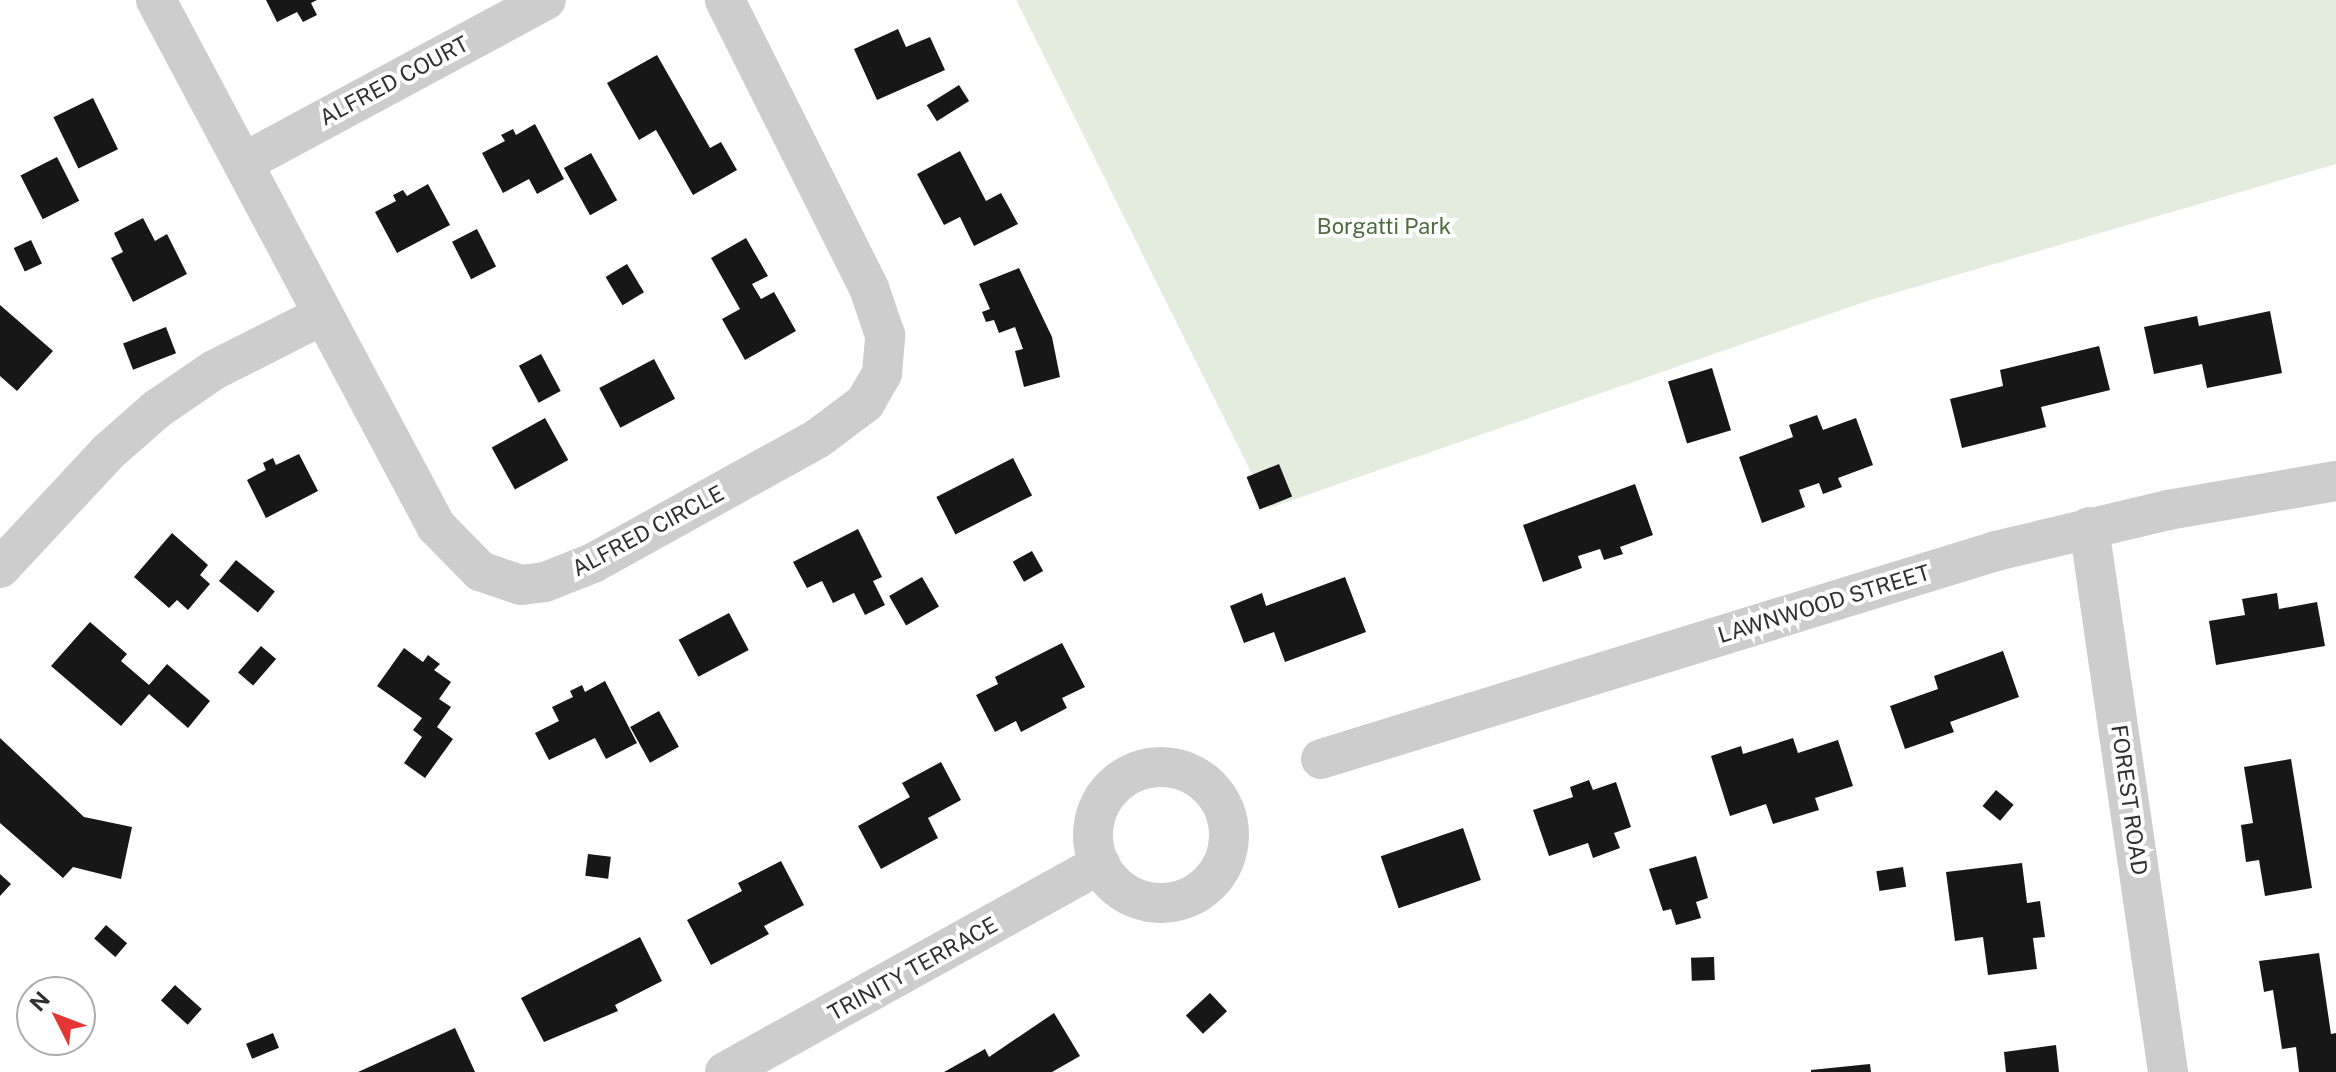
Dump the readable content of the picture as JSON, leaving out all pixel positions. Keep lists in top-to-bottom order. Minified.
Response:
{"streets":{"street":["ALFRED COURT","ALFRED CIRCLE","LAWNWOOD STREET","FOREST ROAD","TRINITY TERRACE"]},"crossings":[["ALFRED COURT","ALFRED CIRCLE"],["LAWNWOOD STREET","FOREST ROAD"]],"parks":["Borgatti Park"],"north":"top left"}
